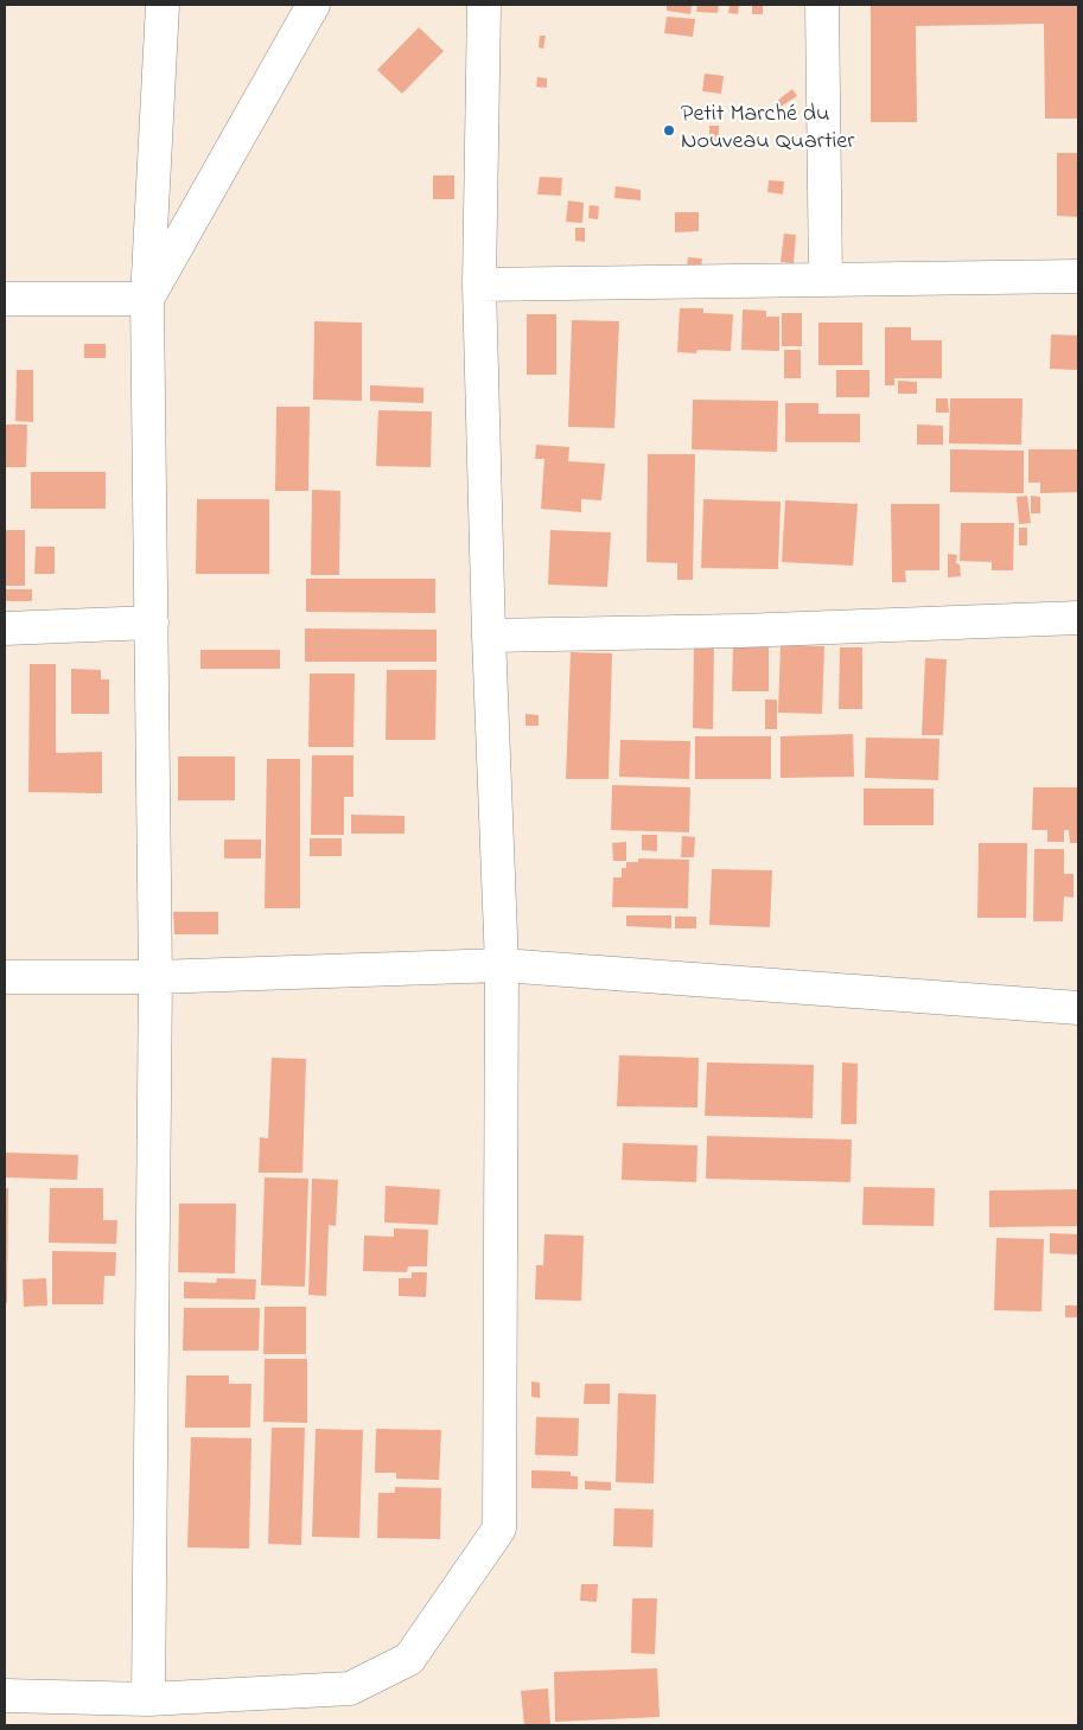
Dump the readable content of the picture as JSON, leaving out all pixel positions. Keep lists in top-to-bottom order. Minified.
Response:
{"places":["Petit Marché du Nouveau Quartier"]}
